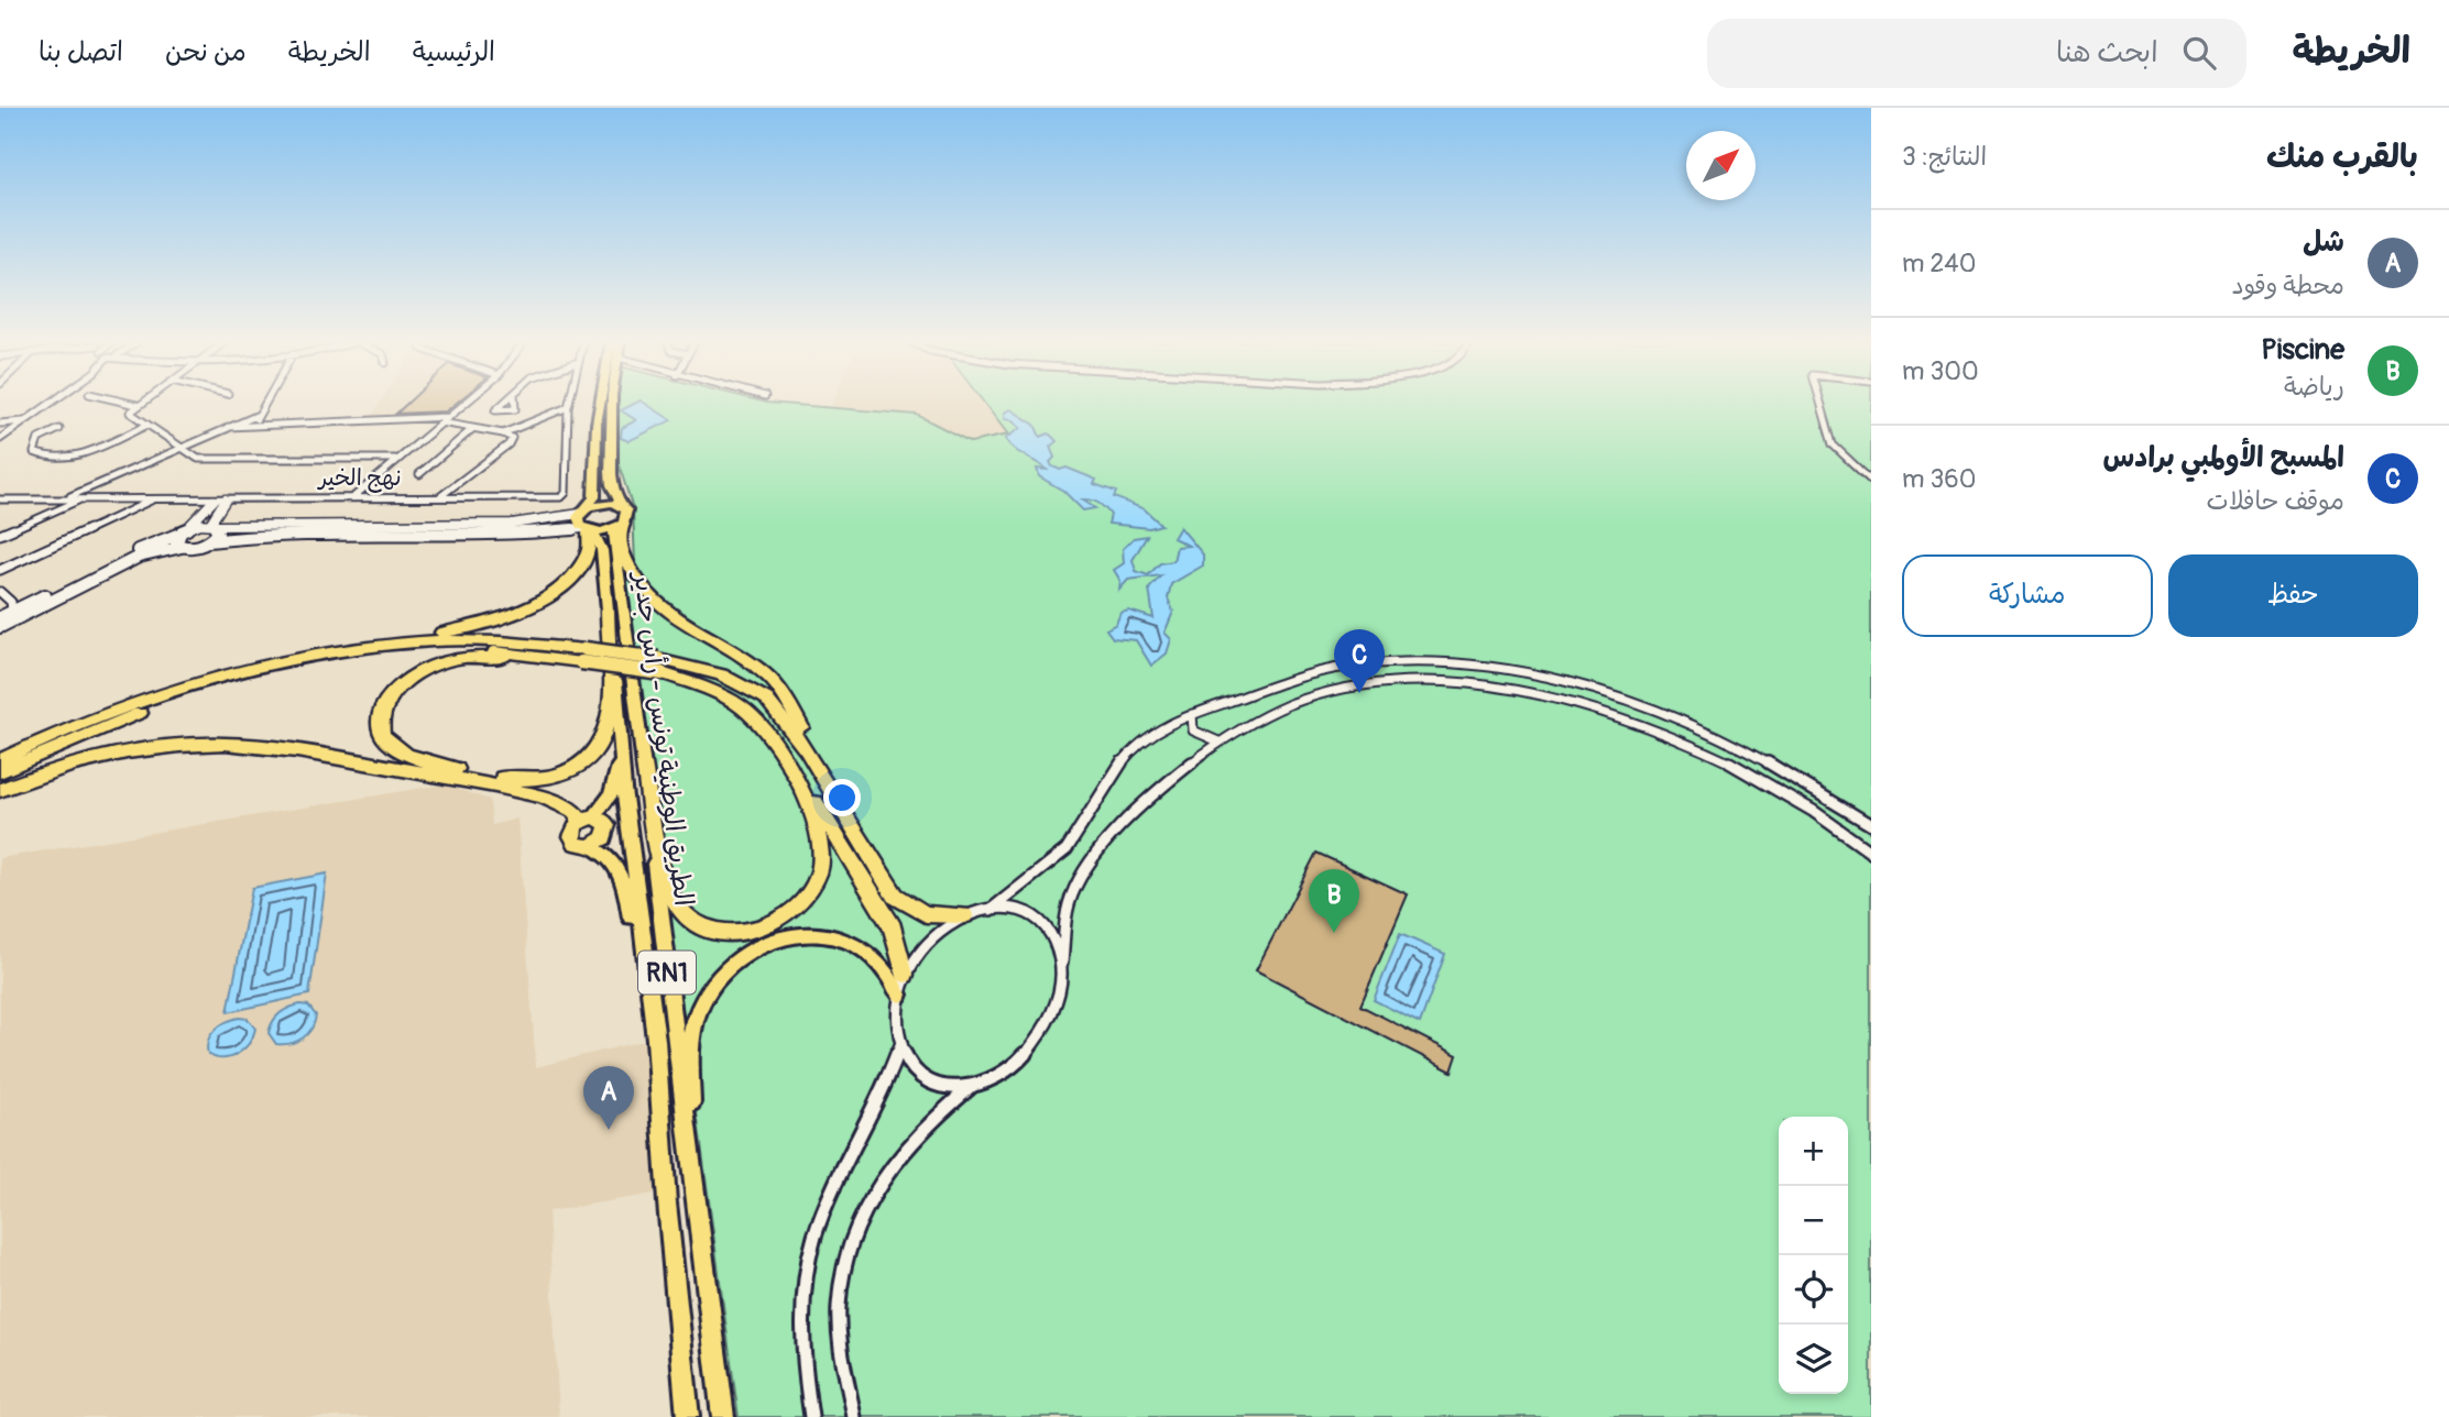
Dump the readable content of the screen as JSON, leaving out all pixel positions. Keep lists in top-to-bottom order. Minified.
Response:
{"streets":{"main road":["الطريق الوطنية تونس - رأس جدير","RN1"],"street":["نهج الخير"]},"crossings":[["الطريق الوطنية تونس - رأس جدير","RN1"]],"north":"top right","page":{"header":"الخريطة","search":"ابحث هنا","nav":["الرئيسية","الخريطة","من نحن","اتصل بنا"],"heading":["بالقرب منك","النتائج: 3"],"list":[{"mark":"A","name":"شل","note":"محطة وقود","value":"240 m"},{"mark":"B","name":"Piscine","note":"رياضة","value":"300 m"},{"mark":"C","name":"المسبح الأولمبي برادس","note":"موقف حافلات","value":"360 m"}],"buttons":["حفظ","مشاركة"],"pins":["C","B","A"],"map_buttons":["+","−"]}}
